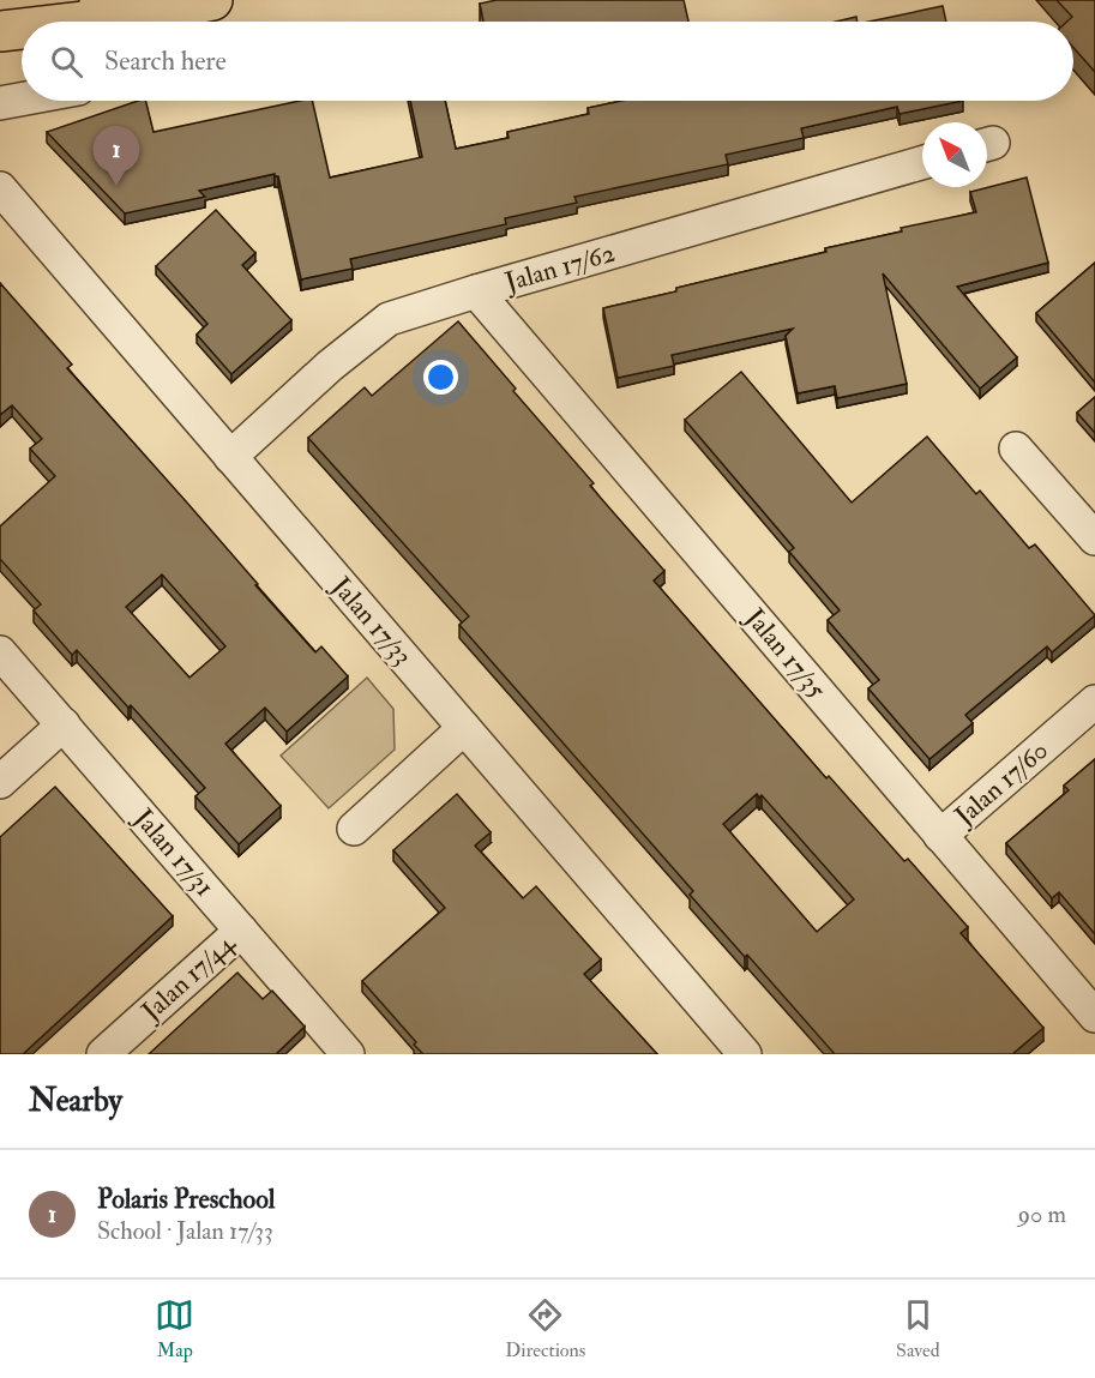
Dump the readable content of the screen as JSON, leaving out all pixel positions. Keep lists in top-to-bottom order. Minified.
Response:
{"streets":{"street":["Jalan 17/62","Jalan 17/33","Jalan 17/35","Jalan 17/60","Jalan 17/31","Jalan 17/44"]},"crossings":[["Jalan 17/62","Jalan 17/33"],["Jalan 17/62","Jalan 17/35"],["Jalan 17/35","Jalan 17/60"],["Jalan 17/31","Jalan 17/44"]],"north":"top left","page":{"search":"Search here","pins":"1","heading":"Nearby","list":[{"mark":"1","name":"Polaris Preschool","note":"School · Jalan 17/33","value":"90 m"}],"nav":["Map","Directions","Saved"]}}
